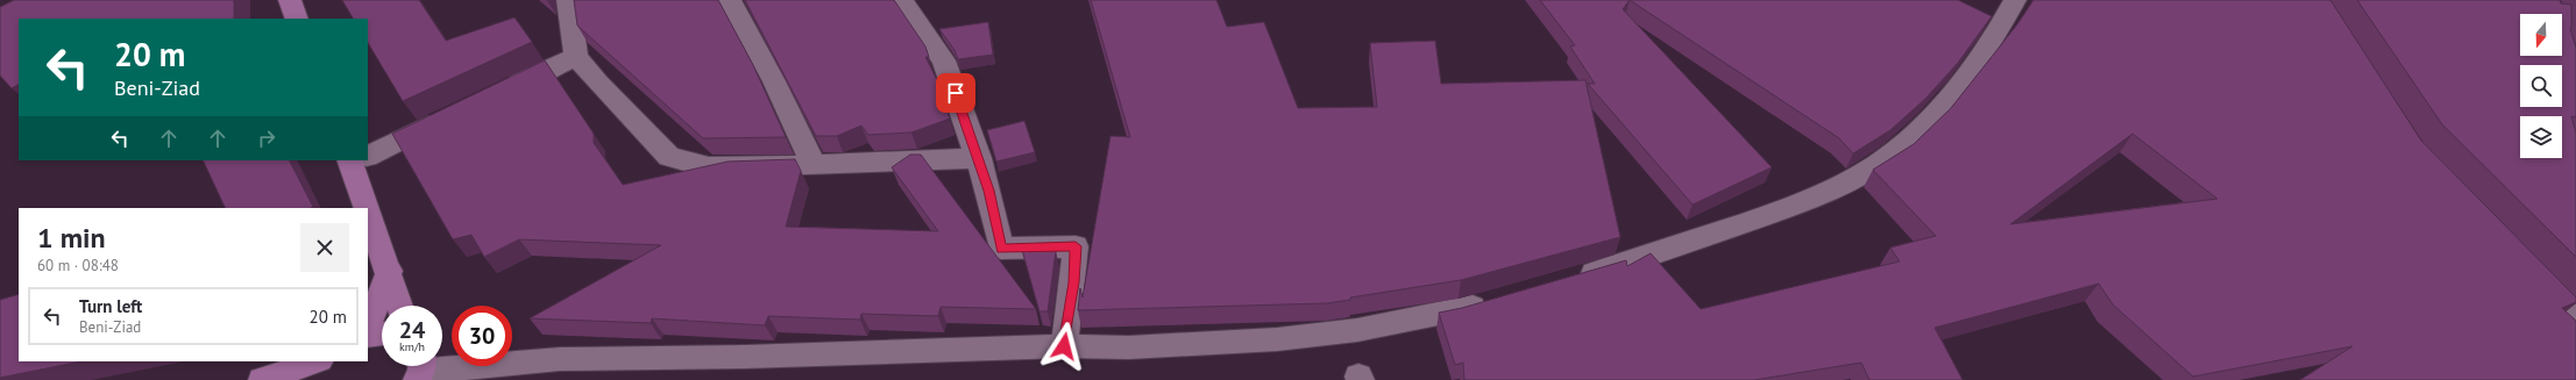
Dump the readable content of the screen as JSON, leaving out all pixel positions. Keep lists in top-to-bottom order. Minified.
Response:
{"north":"bottom","page":{"turn":["20 m","Beni-Ziad"],"heading":["1 min","60 m · 08:48"],"list":[{"name":"Turn left","note":"Beni-Ziad","value":"20 m"}],"speed":"24 km/h","limit":"30"}}
